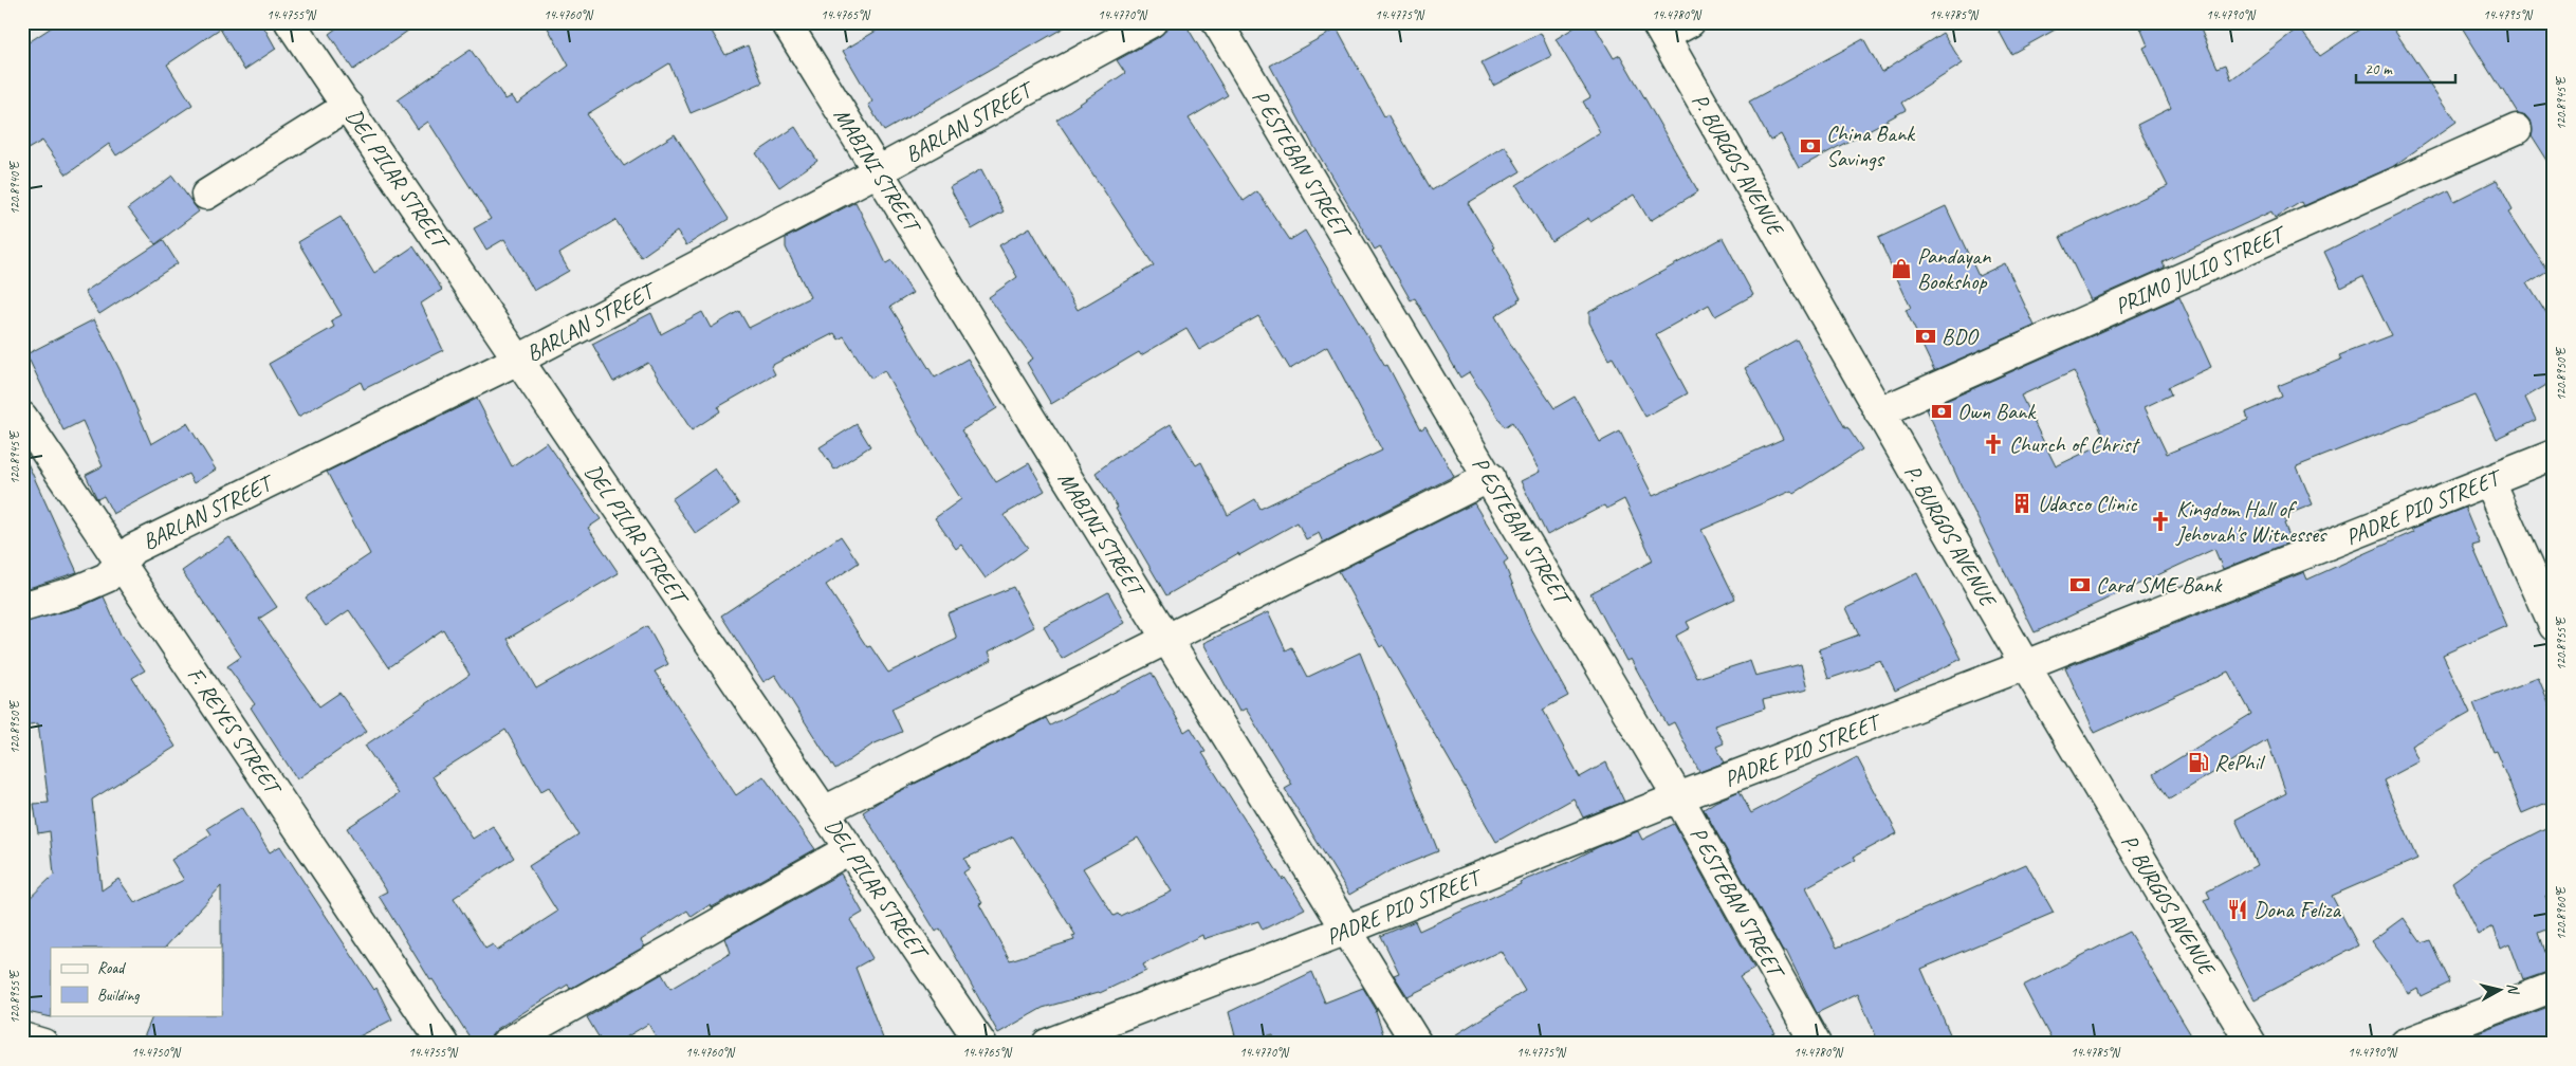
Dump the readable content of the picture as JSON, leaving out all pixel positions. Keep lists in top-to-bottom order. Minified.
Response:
{"streets":{"street":["BARLAN STREET","P ESTEBAN STREET","P. BURGOS AVENUE","MABINI STREET","DEL PILAR STREET","PRIMO JULIO STREET","PADRE PIO STREET","F. REYES STREET"]},"crossings":[["BARLAN STREET","MABINI STREET"],["BARLAN STREET","DEL PILAR STREET"],["BARLAN STREET","F. REYES STREET"],["P ESTEBAN STREET","PADRE PIO STREET"],["P. BURGOS AVENUE","PRIMO JULIO STREET"],["P. BURGOS AVENUE","PADRE PIO STREET"],["MABINI STREET","PADRE PIO STREET"]],"places":{"bank":["China Bank Savings","BDO","Own Bank","Card SME Bank"],"shop":["Pandayan Bookshop"],"church":["Church of Christ","Kingdom Hall of Jehovah's Witnesses"],"building":["Udasco Clinic"],"fuel station":["RePhil"],"restaurant":["Dona Feliza"]},"legend":["Road","Building"],"scale_bar":"20 m","north":"right","coordinates":["14.4755°N","14.4760°N","14.4765°N","14.4770°N","14.4775°N","14.4780°N","14.4785°N","14.4790°N","14.4795°N","120.8945°E","120.8940°E","120.8950°E","120.8955°E","120.8960°E","14.4750°N"]}
